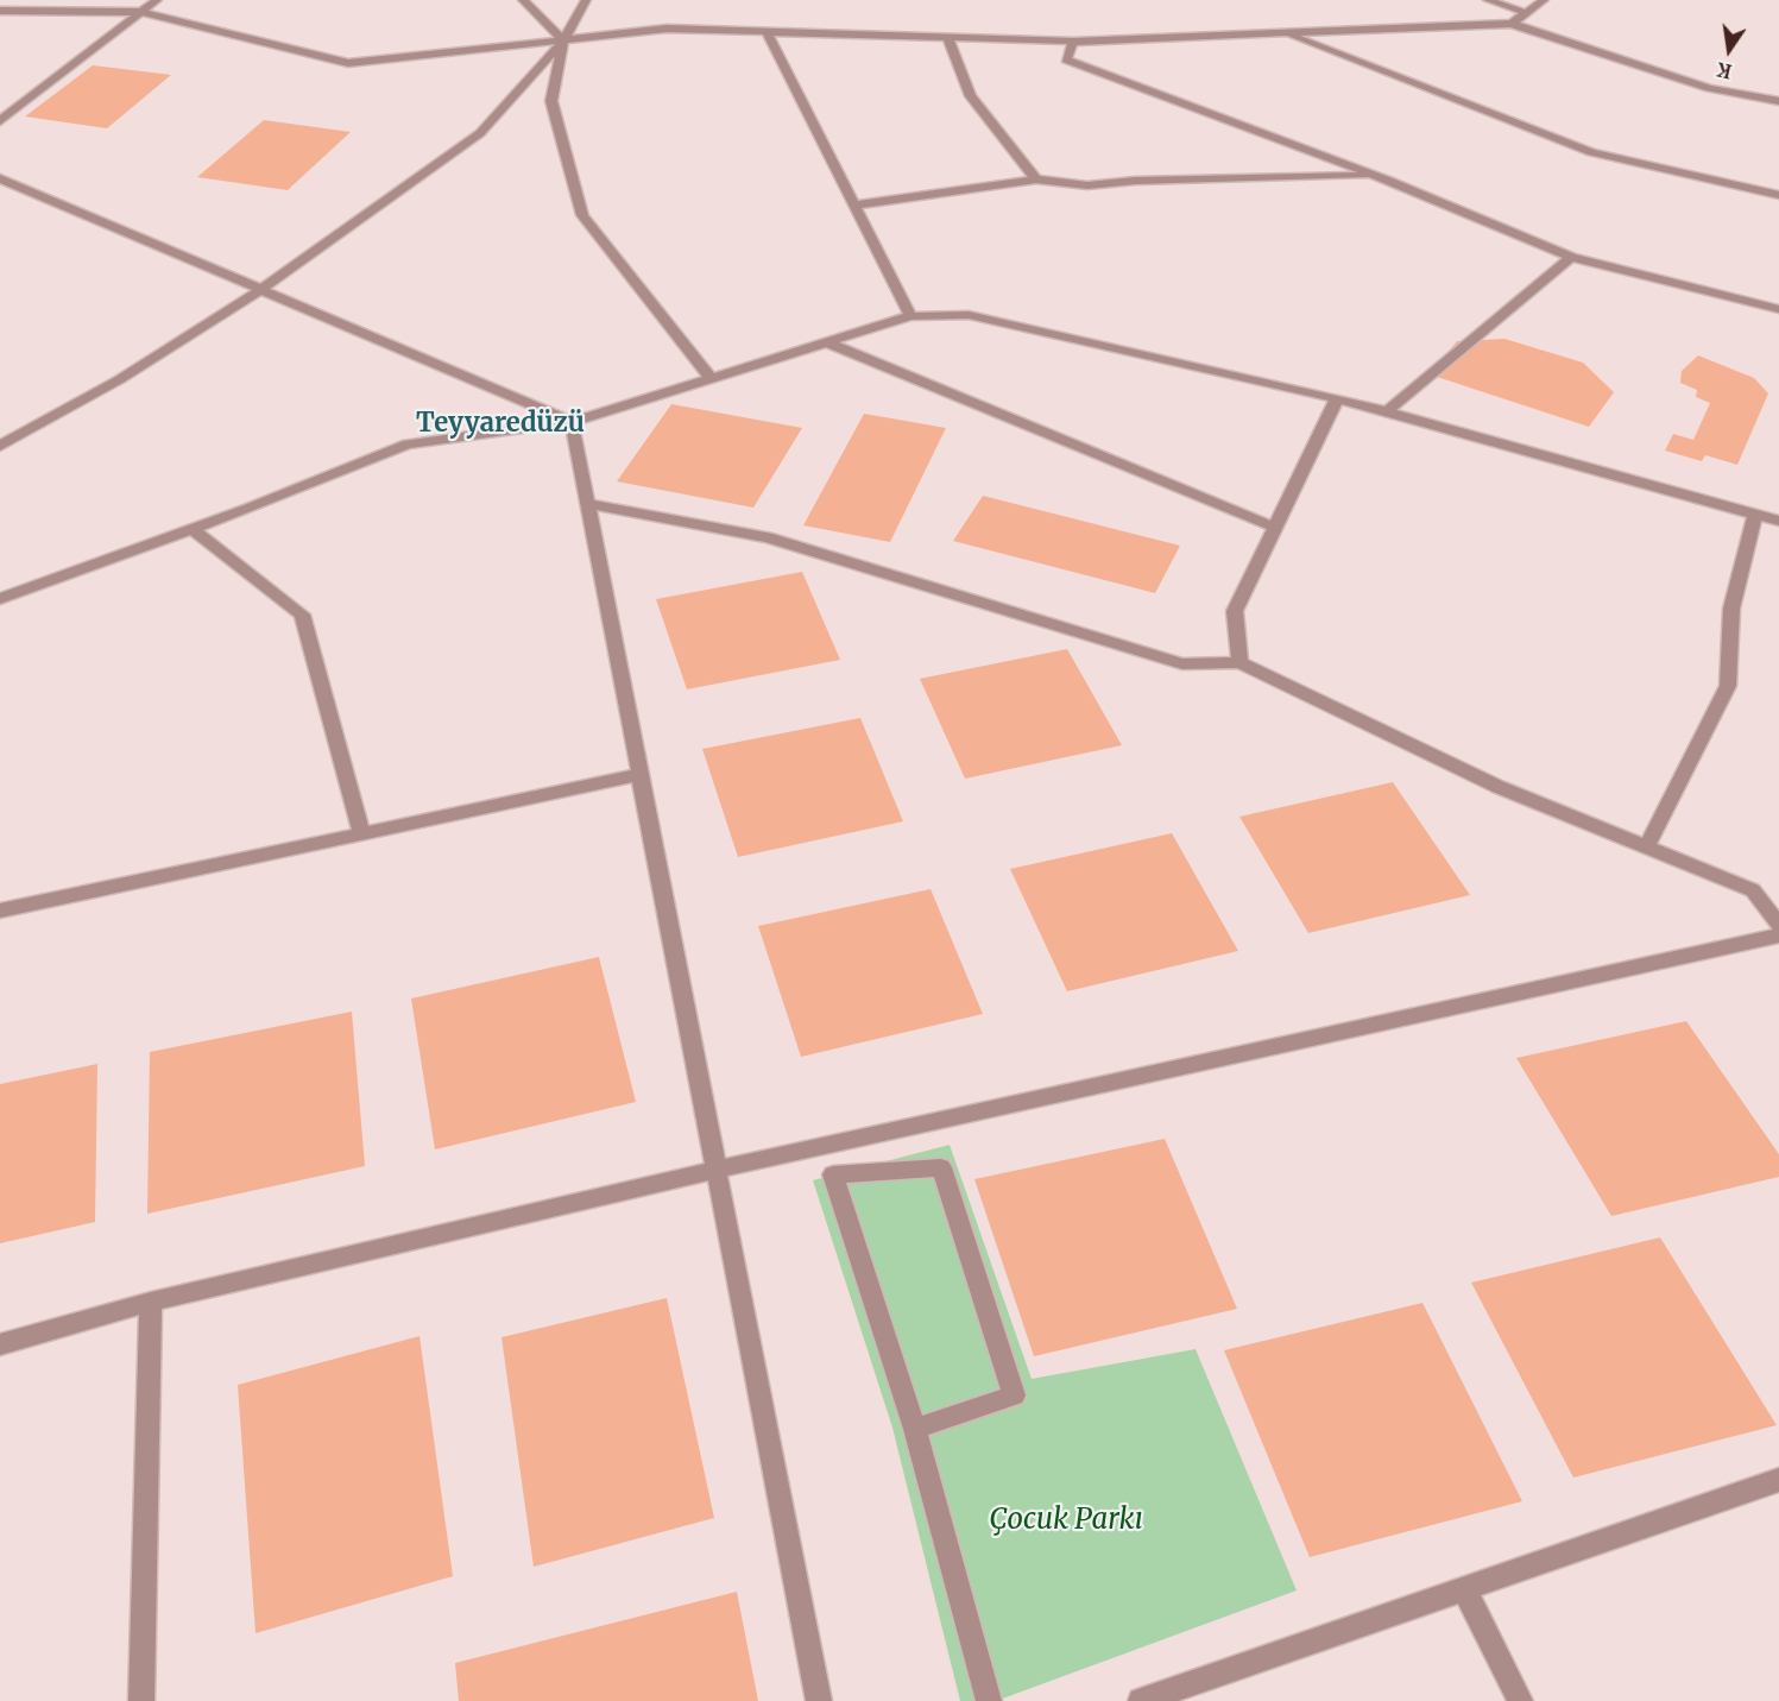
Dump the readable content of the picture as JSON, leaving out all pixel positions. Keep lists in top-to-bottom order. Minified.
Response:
{"districts":["Teyyaredüzü"],"parks":["Çocuk Parkı"],"north":"bottom"}
